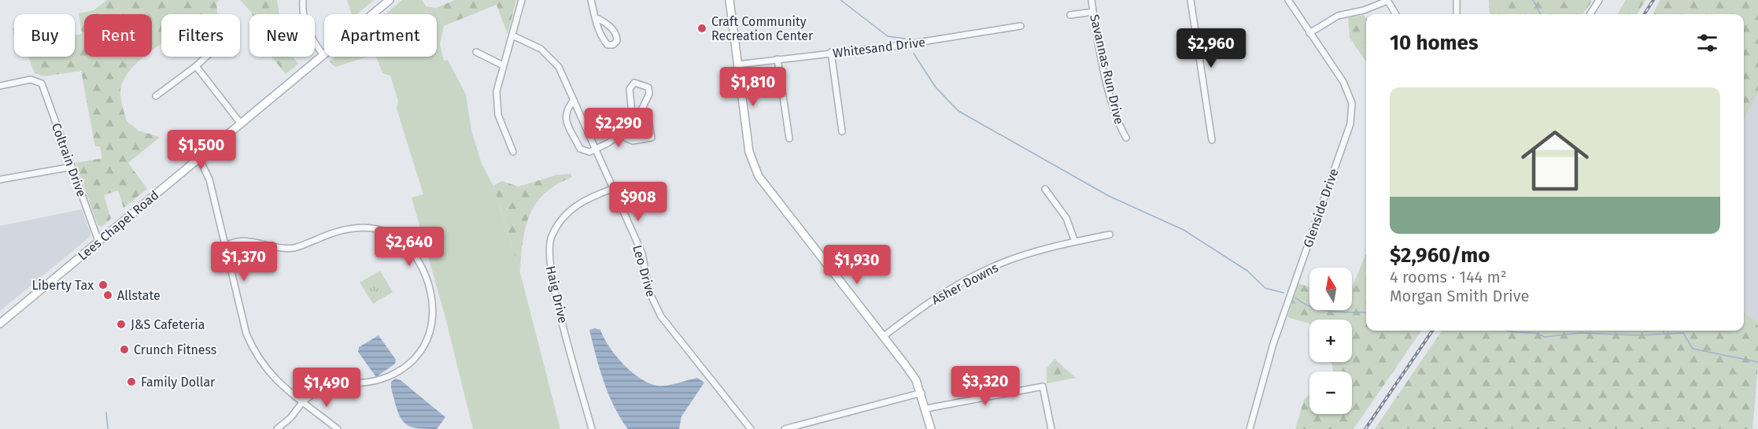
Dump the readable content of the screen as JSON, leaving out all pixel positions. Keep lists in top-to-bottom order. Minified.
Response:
{"streets":{"main road":["Lees Chapel Road"],"street":["Whitesand Drive","Savannas Run Drive","Coltrain Drive","Glenside Drive","Leo Drive","Asher Downs","Haig Drive"]},"crossings":[["Coltrain Drive","Lees Chapel Road"],["Leo Drive","Haig Drive"]],"places":["Craft Community Recreation Center","Liberty Tax","Allstate","J&S Cafeteria","Crunch Fitness","Family Dollar"],"north":"top","page":{"chip":["Buy","Rent","Filters","New","Apartment"],"heading":"10 homes","price":["$2,960","$1,810","$2,290","$1,500","$908","$2,640","$1,370","$1,930","$3,320","$1,490"],"list":[{"name":"$2,960/mo","note":"4 rooms · 144 m² · Morgan Smith Drive"}],"map_buttons":["+","−"]}}
